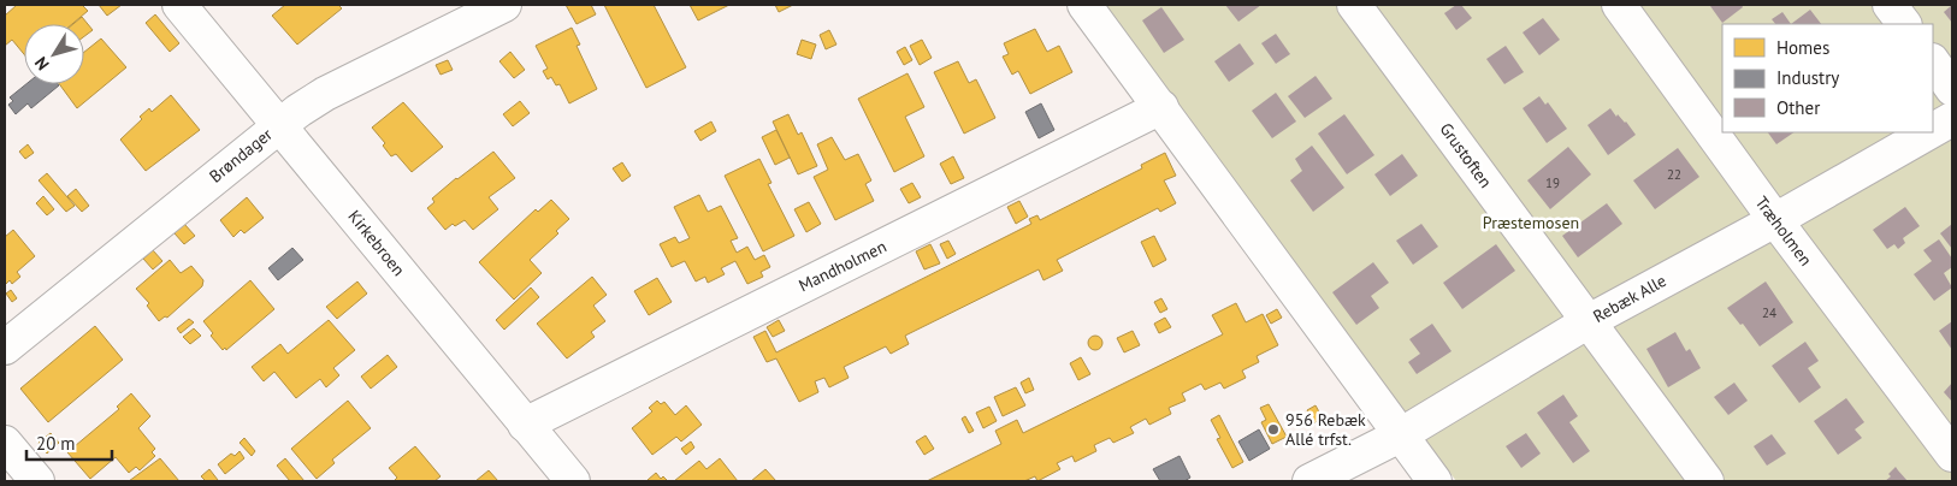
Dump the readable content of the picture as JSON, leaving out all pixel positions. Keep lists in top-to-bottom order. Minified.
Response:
{"streets":{"street":["Brøndager","Grustoften","Træholmen","Kirkebroen","Mandholmen","Rebæk Alle"]},"crossings":[["Brøndager","Kirkebroen"],["Grustoften","Rebæk Alle"],["Træholmen","Rebæk Alle"],["Kirkebroen","Mandholmen"]],"parks":["Præstemosen"],"places":["956 Rebæk Allé trfst."],"house_numbers":["22","19","24"],"legend":["Homes","Industry","Other"],"scale_bar":"20 m","north":"bottom left"}
